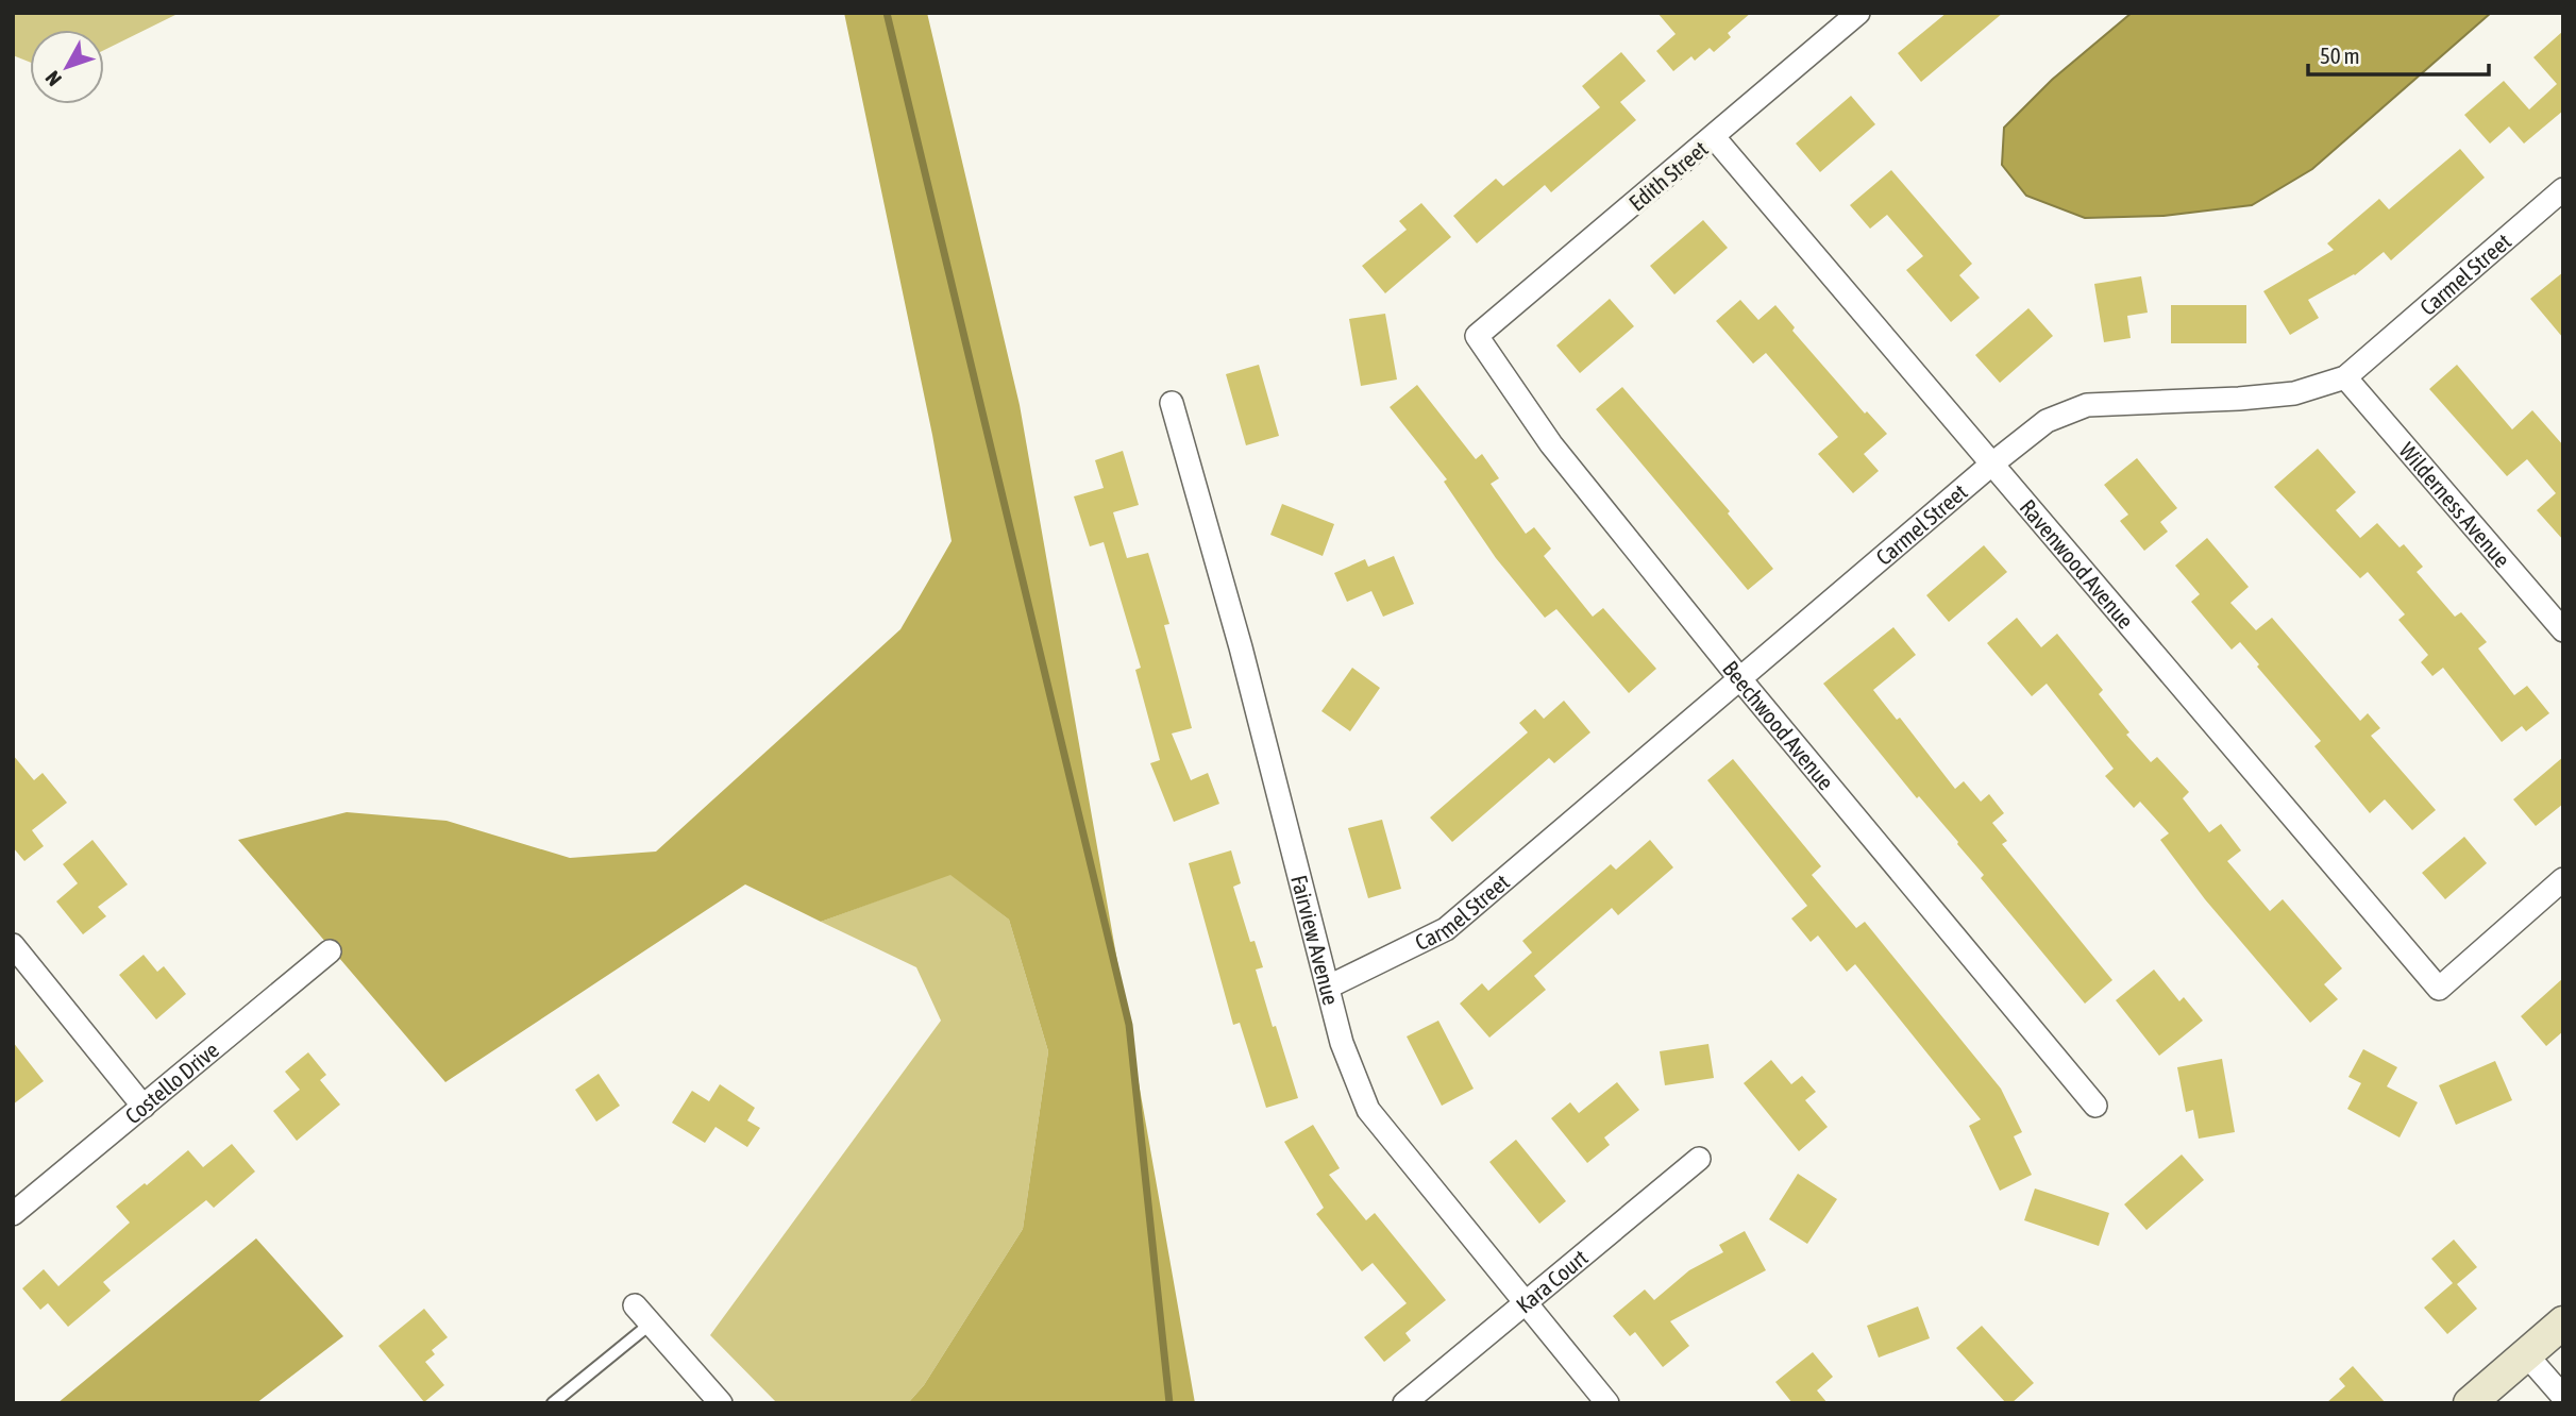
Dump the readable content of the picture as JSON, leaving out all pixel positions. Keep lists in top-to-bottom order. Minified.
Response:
{"streets":{"street":["Edith Street","Carmel Street","Wilderness Avenue","Ravenwood Avenue","Beechwood Avenue","Fairview Avenue","Costello Drive","Kara Court"]},"crossings":[["Edith Street","Ravenwood Avenue"],["Edith Street","Beechwood Avenue"],["Carmel Street","Wilderness Avenue"],["Carmel Street","Ravenwood Avenue"],["Carmel Street","Beechwood Avenue"],["Carmel Street","Fairview Avenue"],["Fairview Avenue","Kara Court"]],"scale_bar":"50 m","north":"bottom left"}
